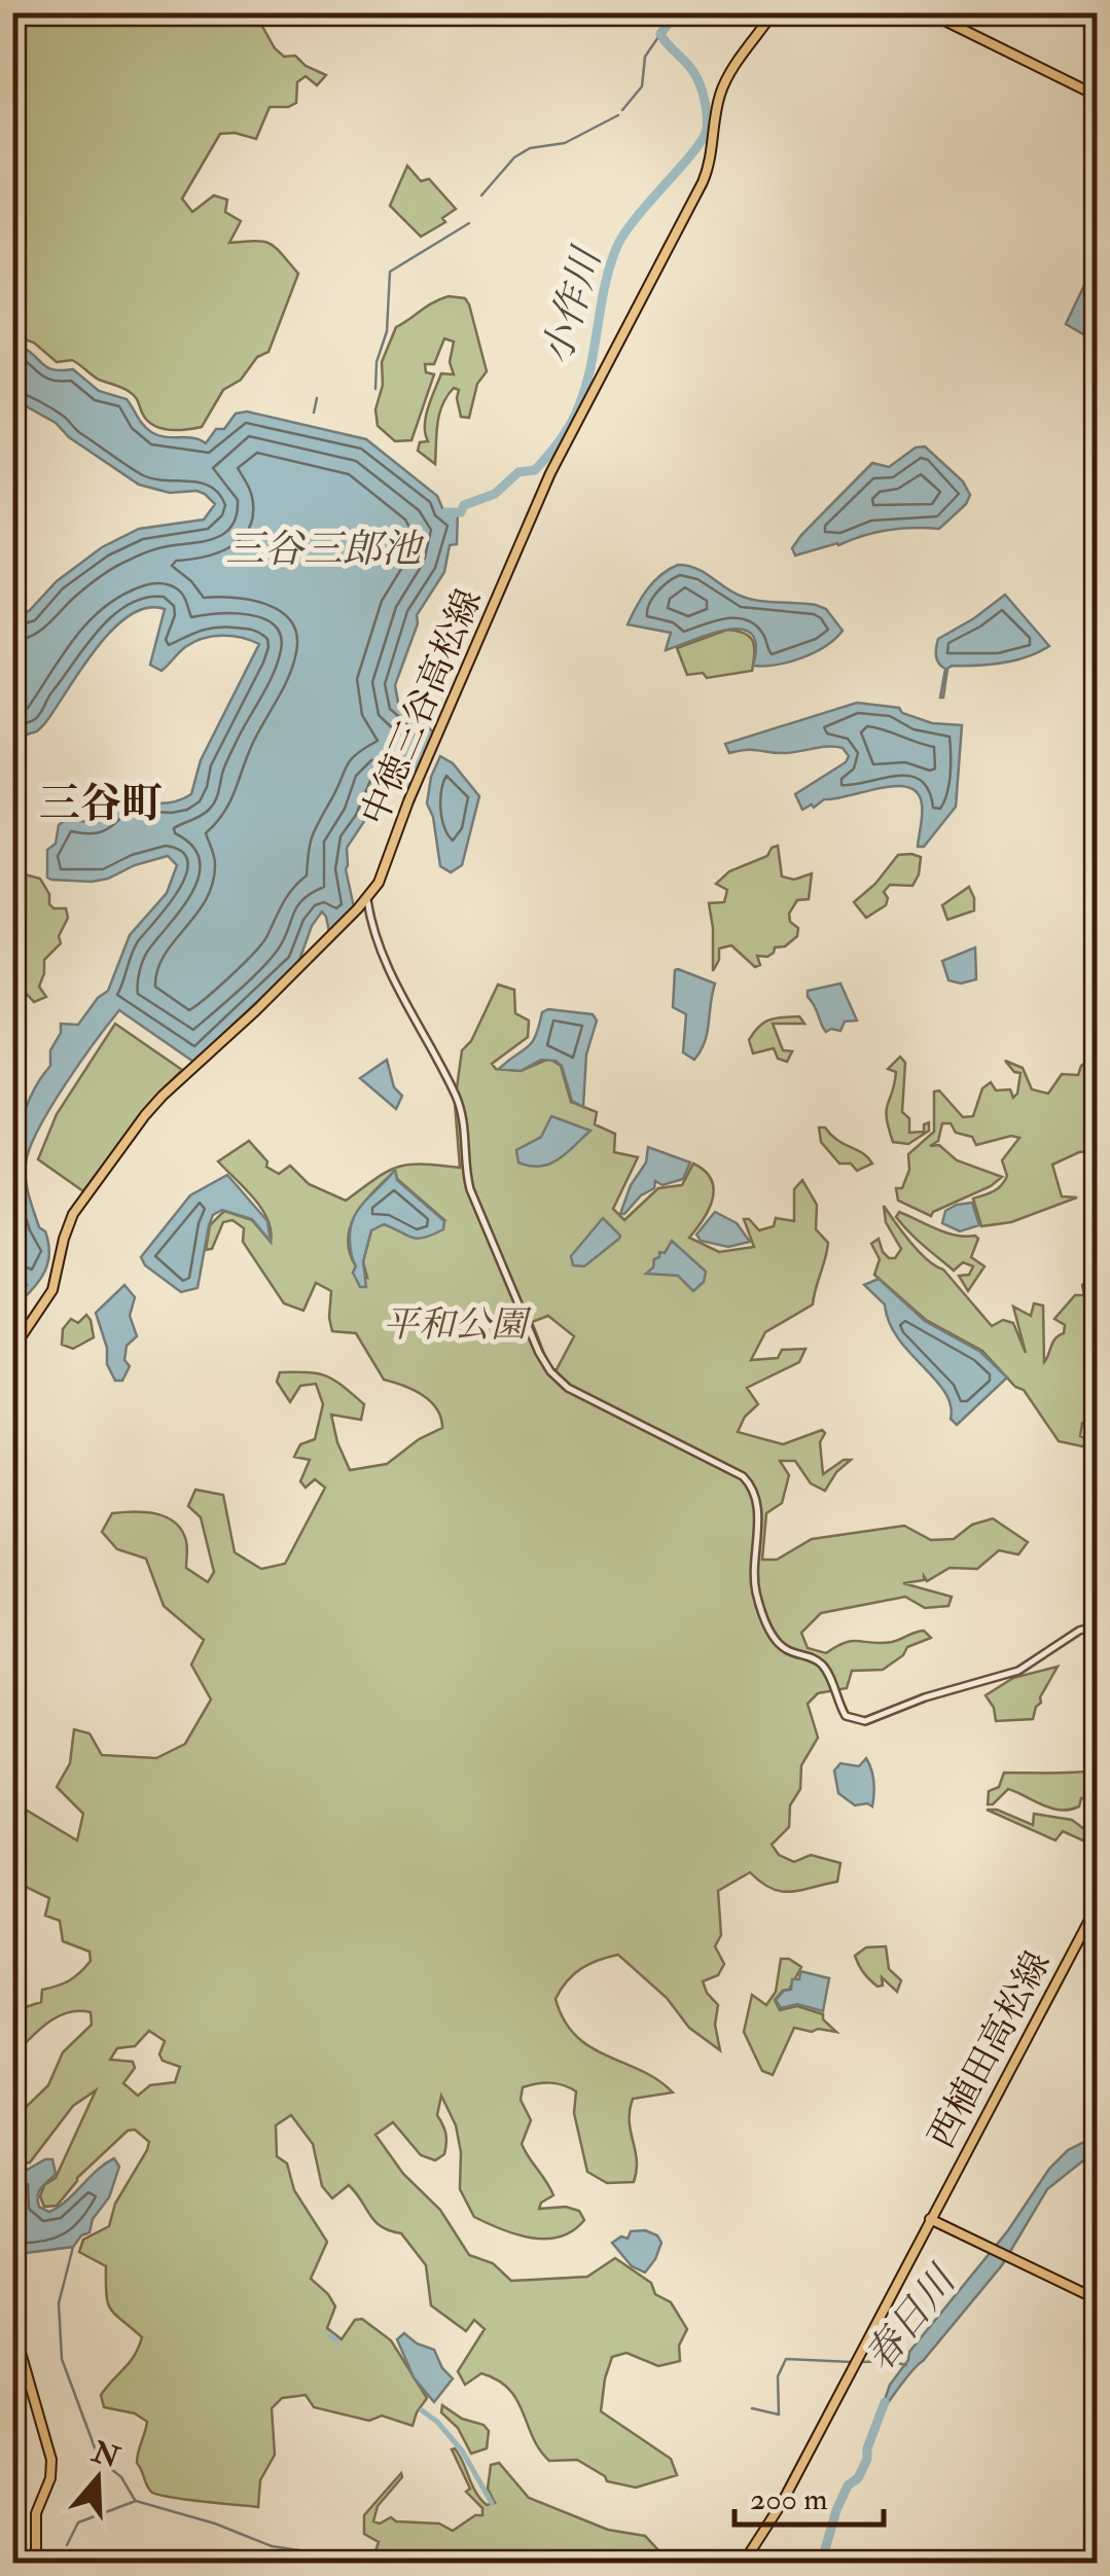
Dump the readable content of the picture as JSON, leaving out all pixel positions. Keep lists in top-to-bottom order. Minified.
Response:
{"streets":{"main road":["中徳三谷高松線","西植田高松線"]},"districts":["三谷町"],"water":["小作川","三谷三郎池","春日川"],"parks":["平和公園"],"scale_bar":"200 m","north":"top"}
